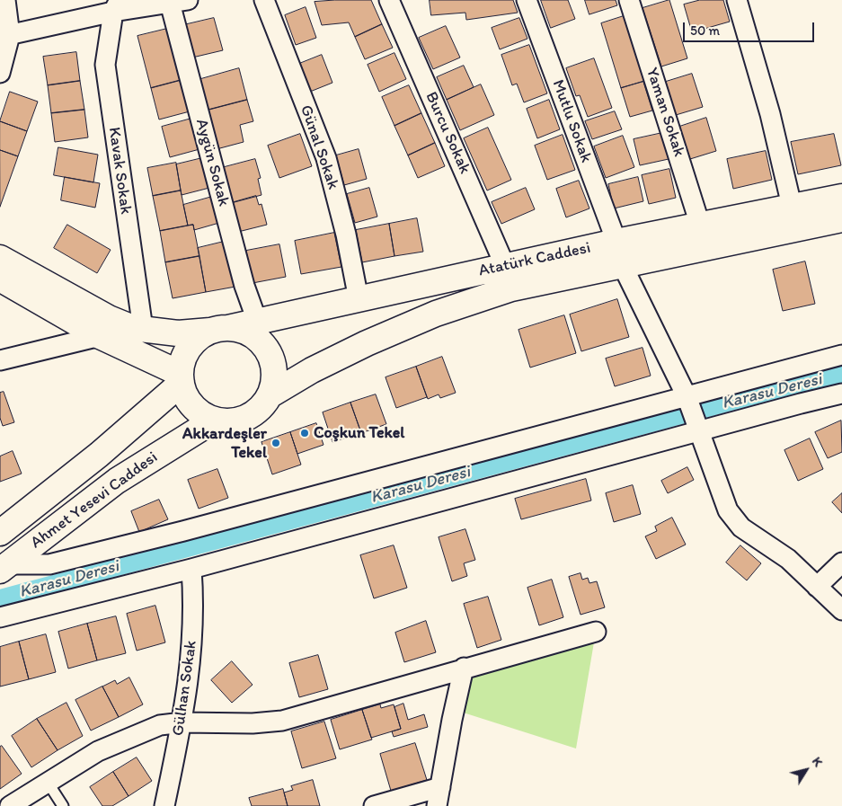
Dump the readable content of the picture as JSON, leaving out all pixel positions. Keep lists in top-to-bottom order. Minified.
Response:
{"streets":{"highway":["Atatürk Caddesi","Ahmet Yesevi Caddesi"],"street":["Yaman Sokak","Mutlu Sokak","Burcu Sokak","Günal Sokak","Aygün Sokak","Kavak Sokak","Gülhan Sokak"]},"crossings":[["Yaman Sokak","Atatürk Caddesi"],["Mutlu Sokak","Atatürk Caddesi"],["Burcu Sokak","Atatürk Caddesi"],["Günal Sokak","Atatürk Caddesi"],["Aygün Sokak","Atatürk Caddesi"],["Atatürk Caddesi","Ahmet Yesevi Caddesi"]],"water":["Karasu Deresi"],"places":["Coşkun Tekel","Akkardeşler Tekel"],"scale_bar":"50 m","north":"top right"}
